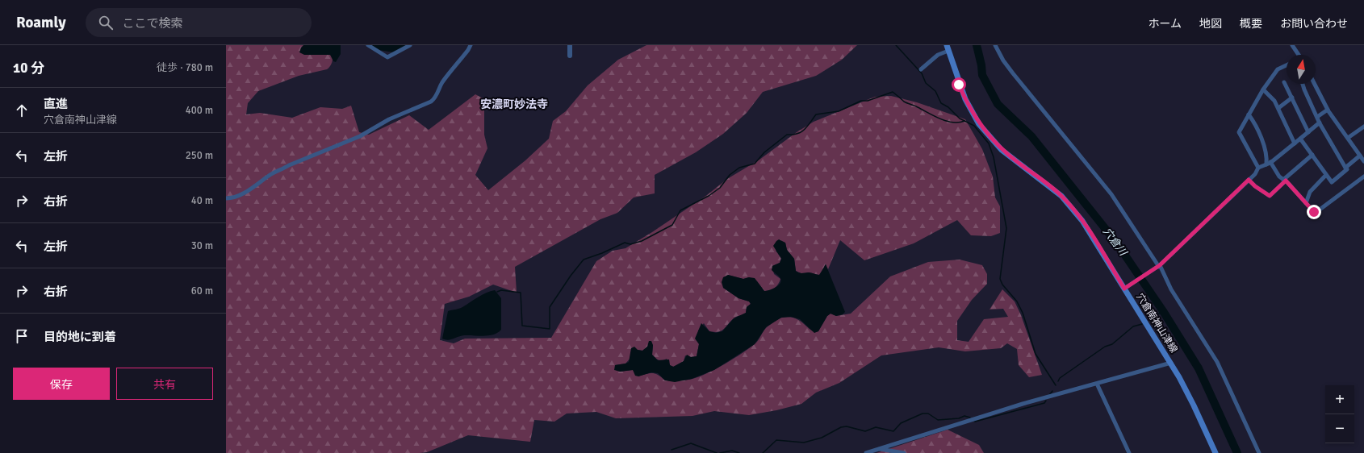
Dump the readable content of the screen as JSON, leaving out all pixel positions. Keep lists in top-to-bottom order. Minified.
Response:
{"streets":{"main road":["穴倉南神山津線"]},"districts":["安濃町妙法寺"],"water":["穴倉川"],"north":"top","page":{"header":"Roamly","search":"ここで検索","nav":["ホーム","地図","概要","お問い合わせ"],"heading":["10 分","徒歩 · 780 m"],"list":[["直進","穴倉南神山津線","400 m"],["左折","250 m"],["右折","40 m"],["左折","30 m"],["右折","60 m"],"目的地に到着"],"buttons":["保存","共有"],"map_buttons":["+","−"]}}
